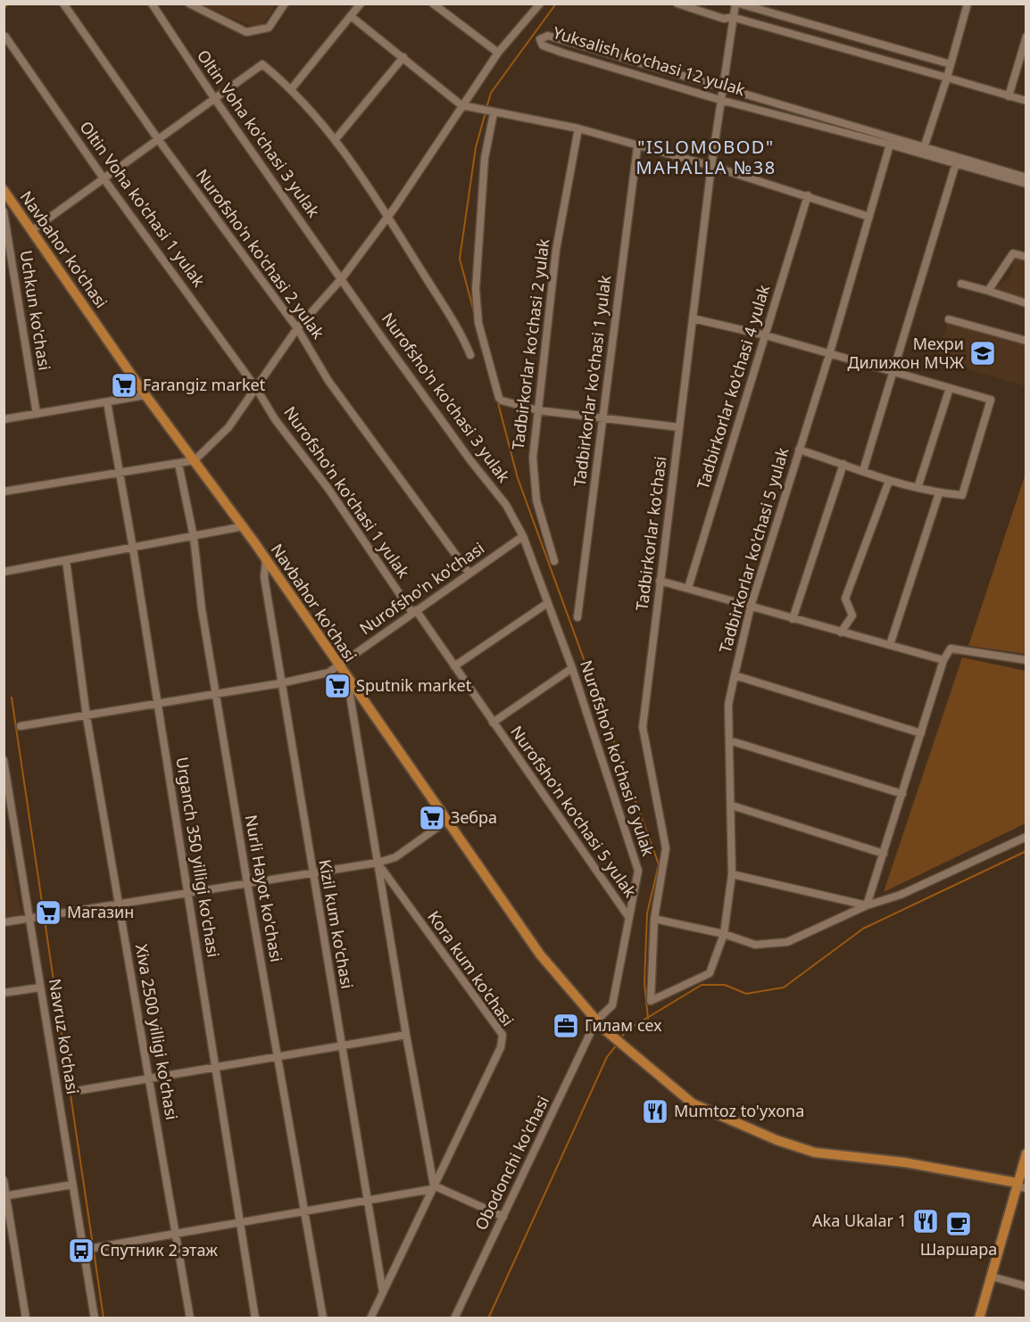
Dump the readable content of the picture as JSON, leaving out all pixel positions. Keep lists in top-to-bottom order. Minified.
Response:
{"streets":{"main road":["Navbahor ko'chasi"],"street":["Yuksalish ko'chasi 12 yulak","Oltin Voha ko'chasi 3 yulak","Oltin Voha ko'chasi 1 yulak","Nurofsho'n ko'chasi 2 yulak","Uchkun ko'chasi","Tadbirkorlar ko'chasi 2 yulak","Tadbirkorlar ko'chasi 1 yulak","Tadbirkorlar ko'chasi 4 yulak","Nurofsho'n ko'chasi 3 yulak","Nurofsho'n ko'chasi 1 yulak","Tadbirkorlar ko'chasi","Tadbirkorlar ko'chasi 5 yulak","Nurofsho'n ko'chasi","Nurofsho'n ko'chasi 6 yulak","Nurofsho'n ko'chasi 5 yulak","Urganch 350 yilligi ko'chasi","Nurli Hayot ko'chasi","Kizil kum ko'chasi","Kora kum ko'chasi","Xiva 2500 yilligi ko'chasi","Navruz ko'chasi","Obodonchi ko'chasi"]},"crossings":[["Yuksalish ko'chasi 12 yulak","Tadbirkorlar ko'chasi"],["Yuksalish ko'chasi 12 yulak","Tadbirkorlar ko'chasi 5 yulak"],["Oltin Voha ko'chasi 3 yulak","Nurofsho'n ko'chasi 3 yulak"],["Oltin Voha ko'chasi 1 yulak","Nurofsho'n ko'chasi 1 yulak"],["Navbahor ko'chasi","Nurofsho'n ko'chasi"],["Navbahor ko'chasi","Nurofsho'n ko'chasi 6 yulak"],["Navbahor ko'chasi","Kizil kum ko'chasi"],["Navbahor ko'chasi","Kora kum ko'chasi"],["Navbahor ko'chasi","Obodonchi ko'chasi"],["Nurofsho'n ko'chasi 2 yulak","Nurofsho'n ko'chasi"],["Nurofsho'n ko'chasi 3 yulak","Nurofsho'n ko'chasi"],["Nurofsho'n ko'chasi 3 yulak","Nurofsho'n ko'chasi 6 yulak"],["Nurofsho'n ko'chasi 1 yulak","Nurofsho'n ko'chasi"],["Nurofsho'n ko'chasi 1 yulak","Nurofsho'n ko'chasi 5 yulak"],["Tadbirkorlar ko'chasi","Tadbirkorlar ko'chasi 5 yulak"],["Nurofsho'n ko'chasi","Nurofsho'n ko'chasi 6 yulak"],["Nurofsho'n ko'chasi","Nurofsho'n ko'chasi 5 yulak"],["Nurofsho'n ko'chasi","Urganch 350 yilligi ko'chasi"],["Nurofsho'n ko'chasi","Nurli Hayot ko'chasi"],["Nurofsho'n ko'chasi","Kizil kum ko'chasi"],["Nurofsho'n ko'chasi","Xiva 2500 yilligi ko'chasi"],["Nurofsho'n ko'chasi 6 yulak","Nurofsho'n ko'chasi 5 yulak"],["Nurofsho'n ko'chasi 6 yulak","Obodonchi ko'chasi"],["Kizil kum ko'chasi","Kora kum ko'chasi"]],"districts":["\"ISLOMOBOD\" MAHALLA №38"],"places":{"school or university":["Мехри Дилижон МЧЖ"],"supermarket":["Farangiz market","Sputnik market","Зебра","Магазин"],"office":["Гилам сех"],"restaurant":["Mumtoz to'yxona","Aka Ukalar 1"],"cafe":["Шаршара"],"bus stop":["Спутник 2 этаж"]}}
